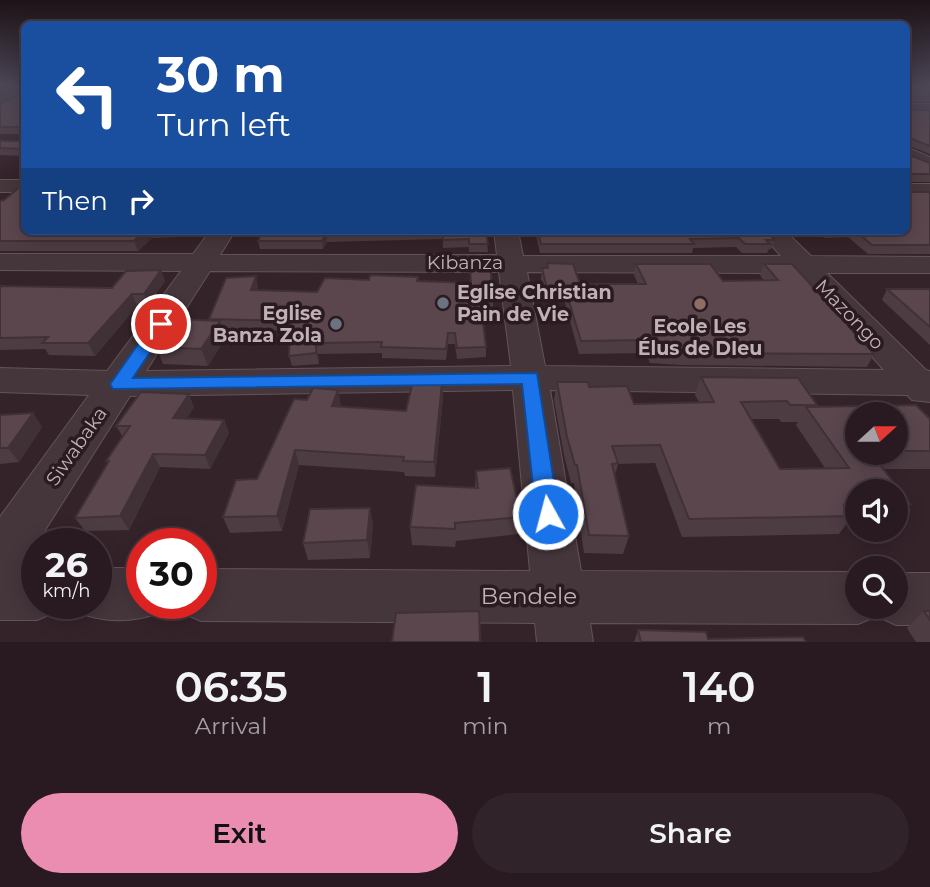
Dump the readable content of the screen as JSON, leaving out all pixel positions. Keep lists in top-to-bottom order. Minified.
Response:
{"streets":{"street":["Kibanza","Mazongo","Siwabaka","Bendele"]},"crossings":[["Kibanza","Mazongo"],["Kibanza","Siwabaka"]],"places":["Eglise Christian Pain de Vie","Ecole Les Élus de DIeu","Eglise Banza Zola"],"north":"right","page":{"turn":["30 m","Turn left"],"then":"Then","speed":"26 km/h","limit":"30","eta":["06:35","Arrival","1","min","140","m"],"buttons":["Exit","Share"]}}
